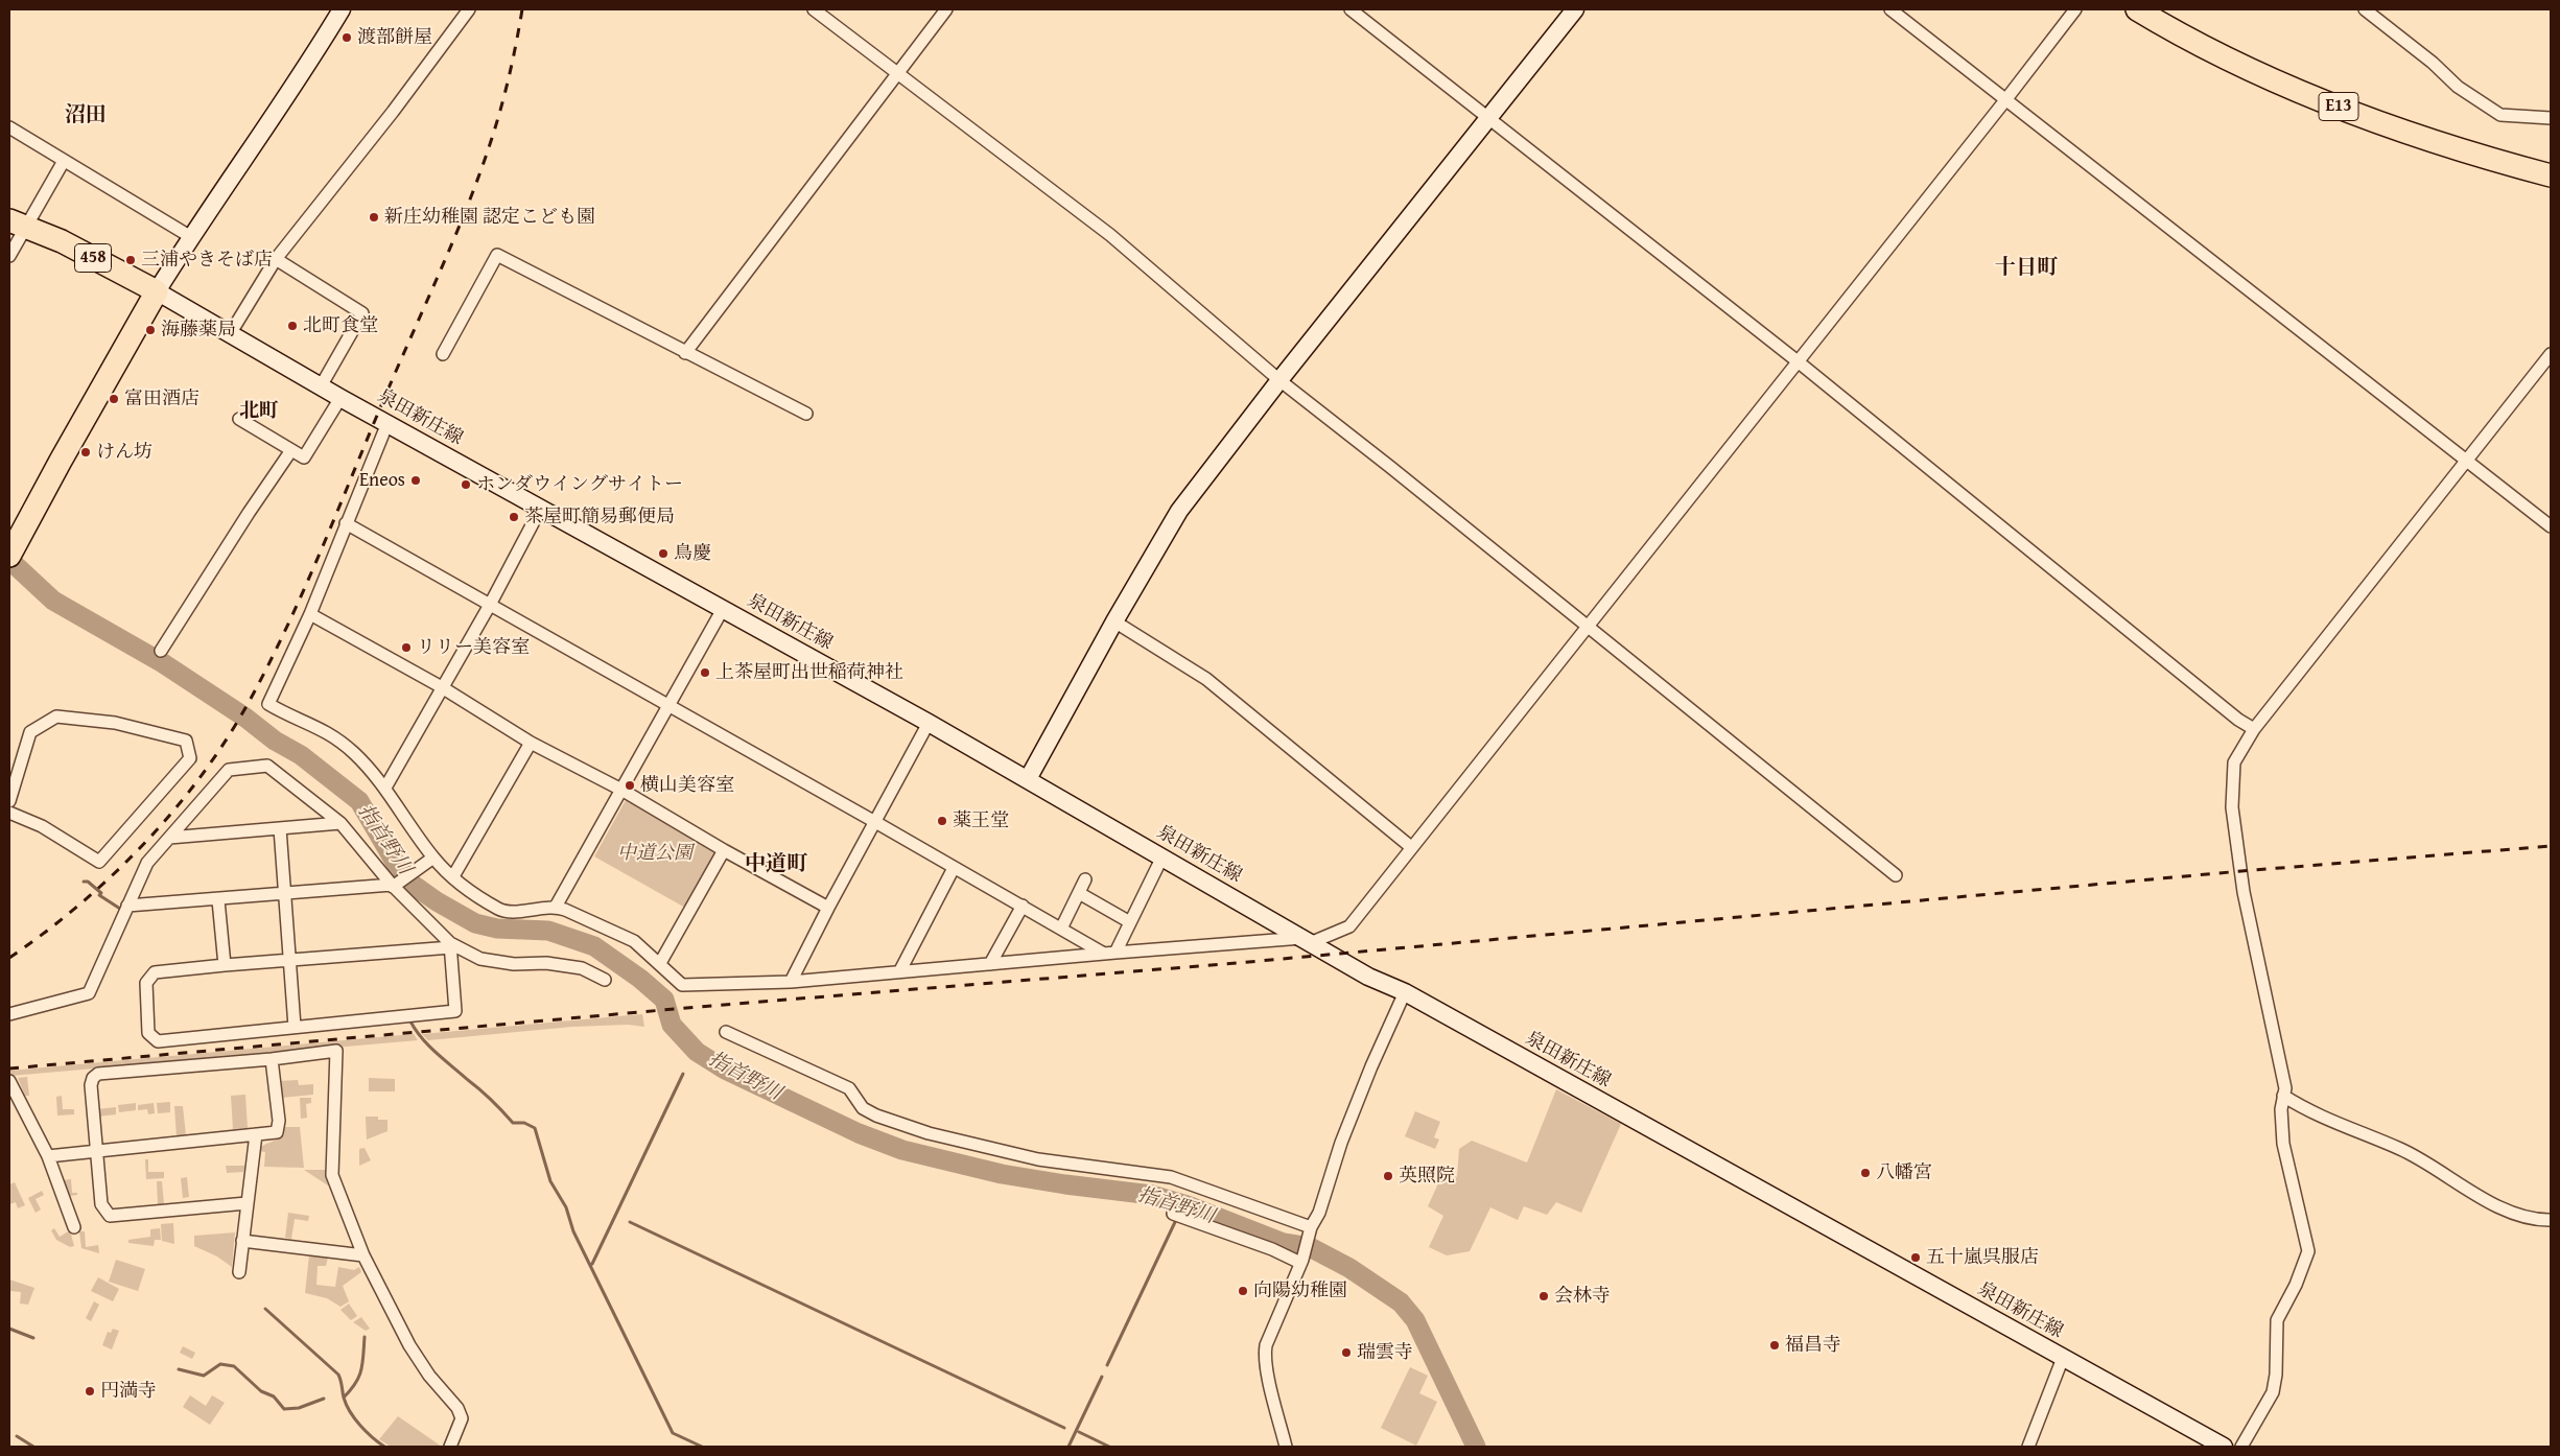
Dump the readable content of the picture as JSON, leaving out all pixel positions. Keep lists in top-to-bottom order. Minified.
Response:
{"streets":{"highway":["E13","458"],"main road":["泉田新庄線"]},"crossings":[["458","泉田新庄線"]],"districts":["沼田","十日町","北町","中道町"],"water":["指首野川"],"parks":["中道公園"],"places":["渡部餅屋","新庄幼稚園 認定こども園","三浦やきそば店","北町食堂","海藤薬局","富田酒店","けん坊","Eneos","ホンダウイングサイトー","茶屋町簡易郵便局","鳥慶","リリー美容室","上茶屋町出世稲荷神社","横山美容室","薬王堂","八幡宮","英照院","五十嵐呉服店","向陽幼稚園","会林寺","福昌寺","瑞雲寺","円満寺"]}
